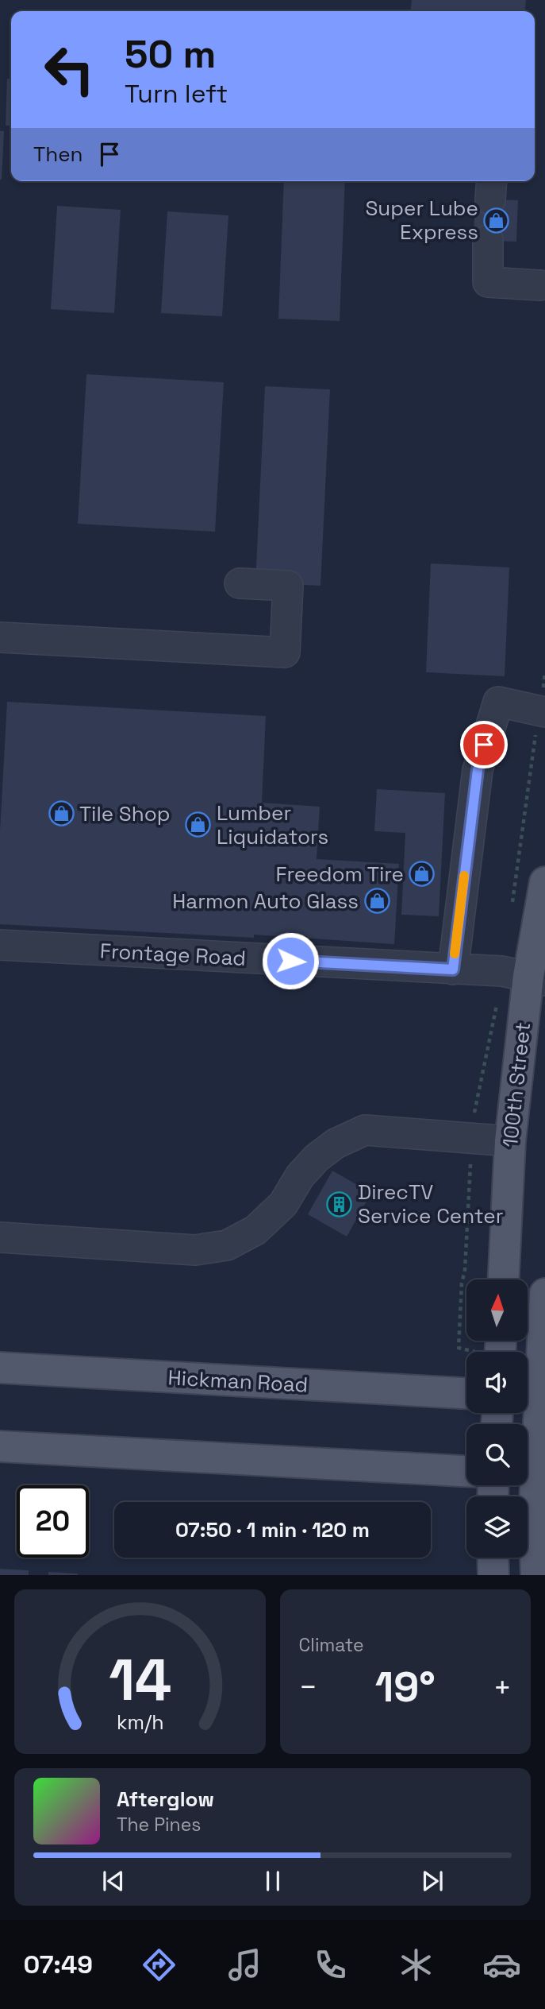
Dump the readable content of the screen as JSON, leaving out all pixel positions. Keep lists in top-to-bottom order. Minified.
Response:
{"streets":{"main road":["100th Street","Hickman Road"],"lane":["Frontage Road"]},"crossings":[["Frontage Road","100th Street"]],"places":{"shop":["Super Lube Express","Tile Shop","Lumber Liquidators","Freedom Tire","Harmon Auto Glass"],"building":["DirecTV Service Center"]},"north":"top","page":{"turn":["50 m","Turn left"],"then":"Then","limit":"20","trip":"07:50 · 1 min · 120 m","tile":"Climate","heat":["−","19°","+"],"song":["Afterglow","The Pines"],"tabs":"07:49","gauge":["14","km/h"]}}
